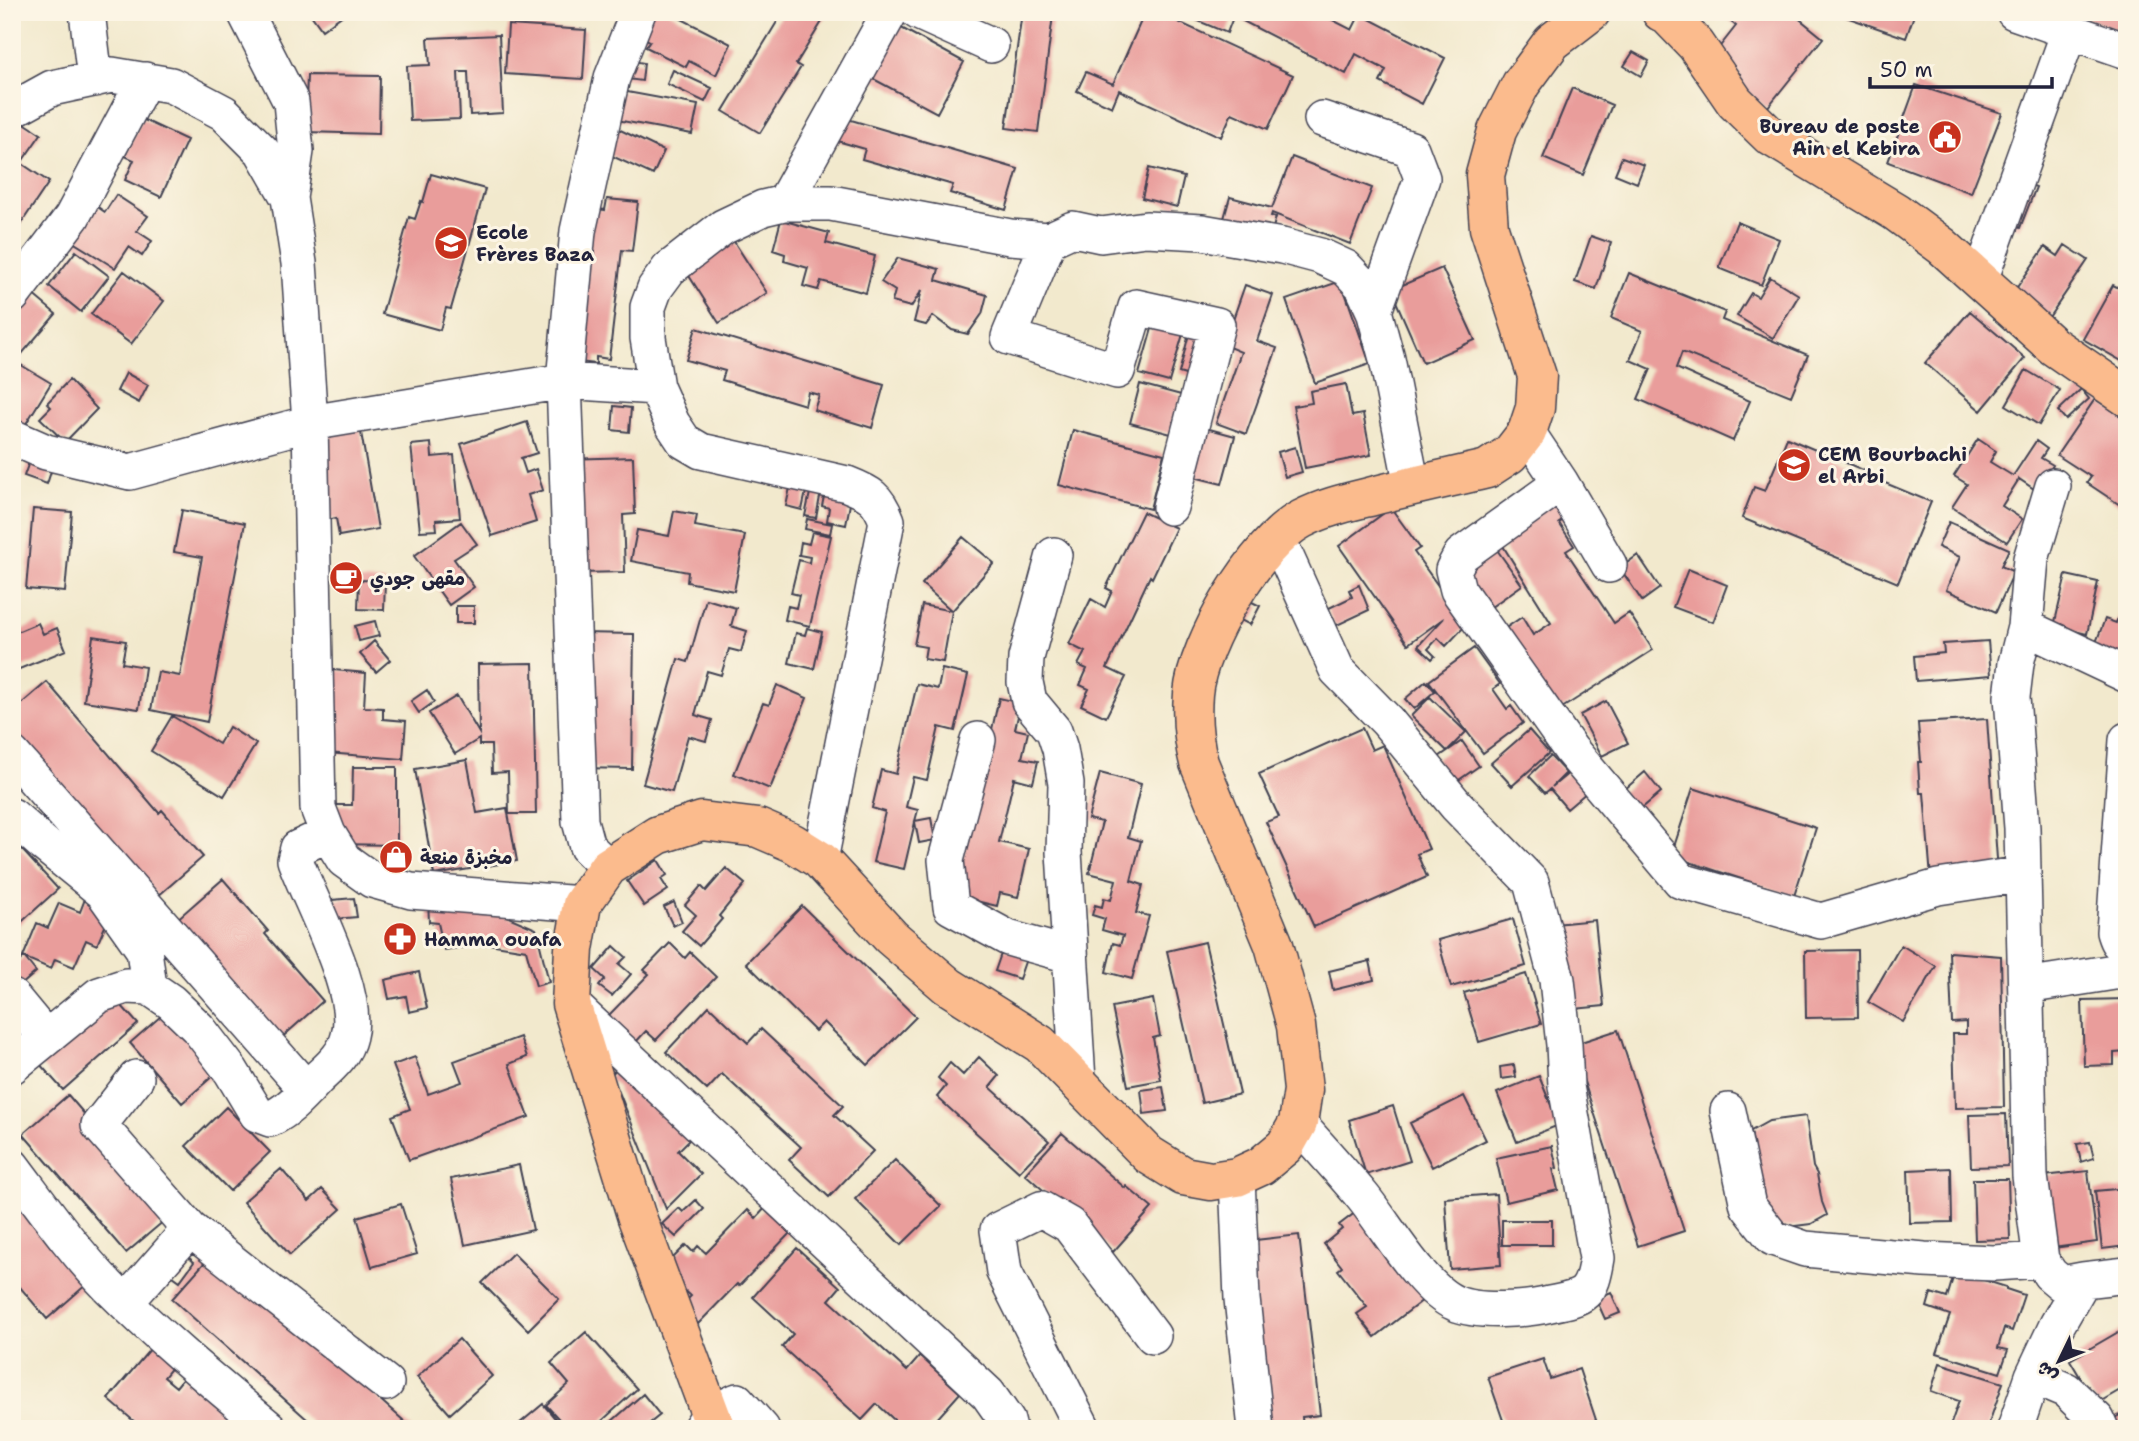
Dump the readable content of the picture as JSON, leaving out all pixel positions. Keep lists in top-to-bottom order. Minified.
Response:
{"places":{"public building":["Bureau de poste Ain el Kebira"],"school or university":["Ecole Frères Baza","CEM Bourbachi el Arbi"],"cafe":["مقهى جودي"],"shop":["مخبزة منعة"],"pharmacy":["Hamma ouafa"]},"scale_bar":"50 m","north":"bottom left"}
